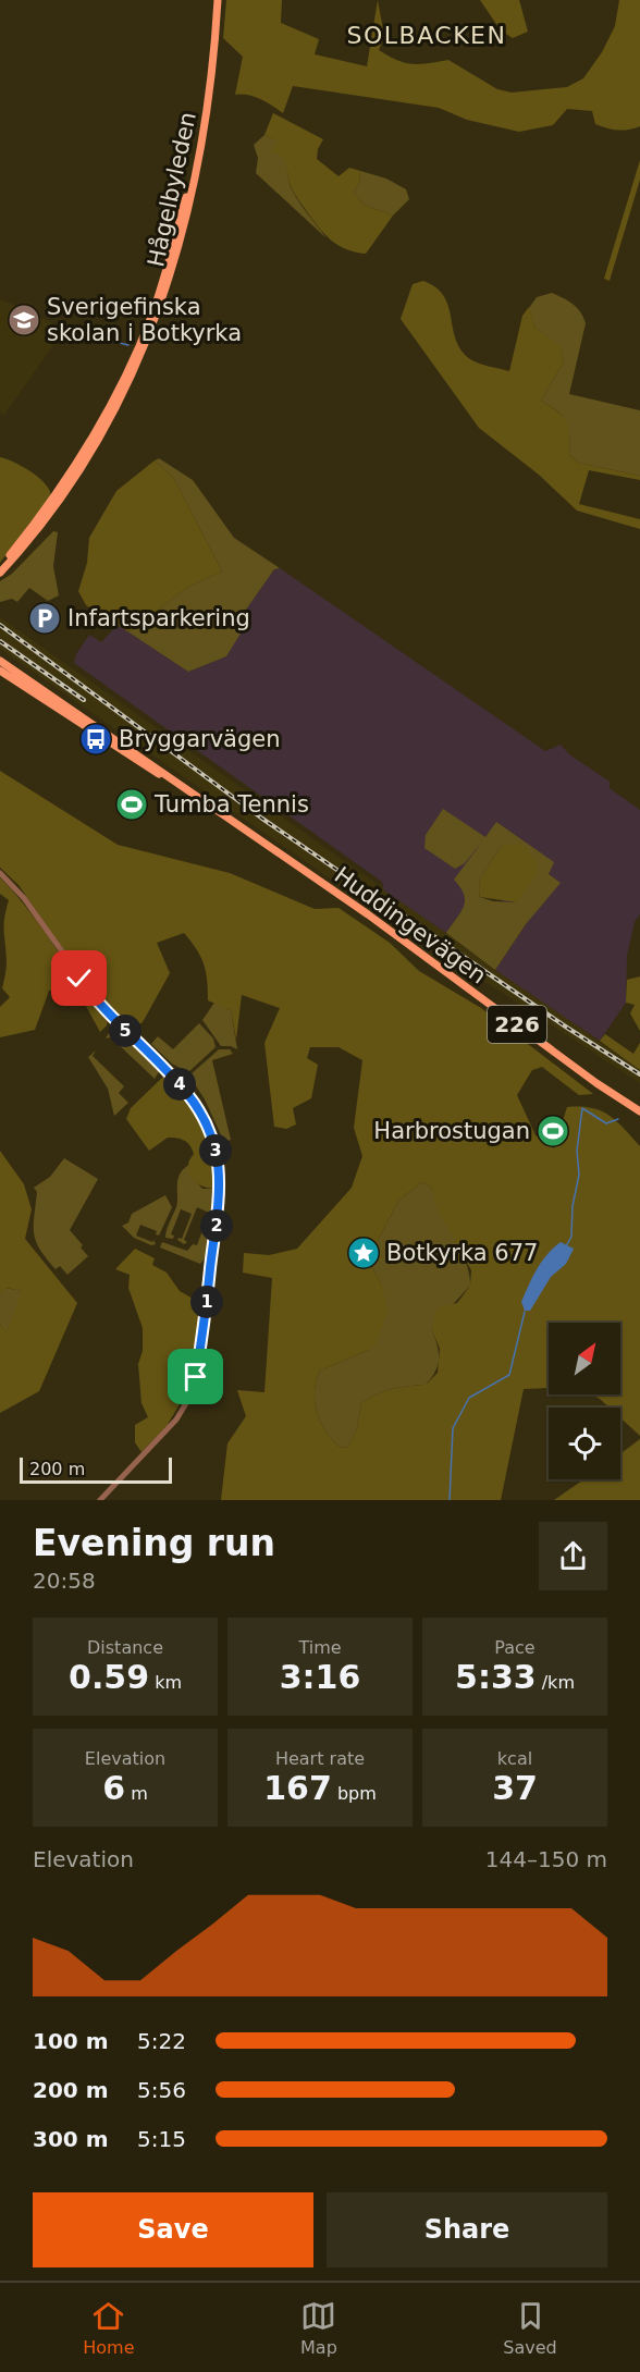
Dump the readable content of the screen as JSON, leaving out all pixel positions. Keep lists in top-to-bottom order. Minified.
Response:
{"streets":{"main road":["Hågelbyleden","Huddingevägen","226"]},"districts":["SOLBACKEN"],"places":{"school or university":["Sverigefinska skolan i Botkyrka"],"parking":["Infartsparkering"],"bus stop":["Bryggarvägen"],"sports":["Tumba Tennis","Harbrostugan"],"place":["Botkyrka 677"]},"scale_bar":"200 m","north":"top right","page":{"pins":["5","4","3","2","1"],"scale":"200 m","heading":["Evening run","20:58"],"stats":[["Distance","0.59 km"],["Time","3:16"],["Pace","5:33 /km"],["Elevation","6 m"],["Heart rate","167 bpm"],["kcal","37"]],"chart":["Elevation","144–150 m"],"list":[{"name":"100 m","note":"5:22"},{"name":"200 m","note":"5:56"},{"name":"300 m","note":"5:15"}],"buttons":["Save","Share"],"tabs":["Home","Map","Saved"]}}
